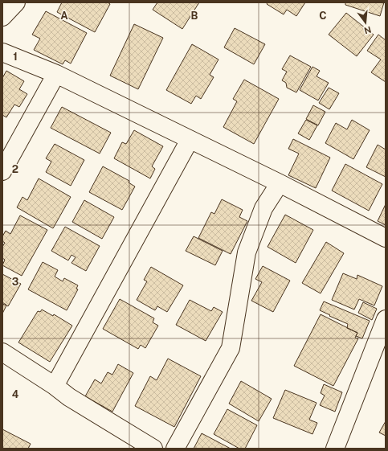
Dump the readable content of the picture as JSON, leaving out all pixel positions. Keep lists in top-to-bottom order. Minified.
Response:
{"north":"bottom","grid":{"columns":["A","B","C"],"rows":["1","2","3","4"]}}
